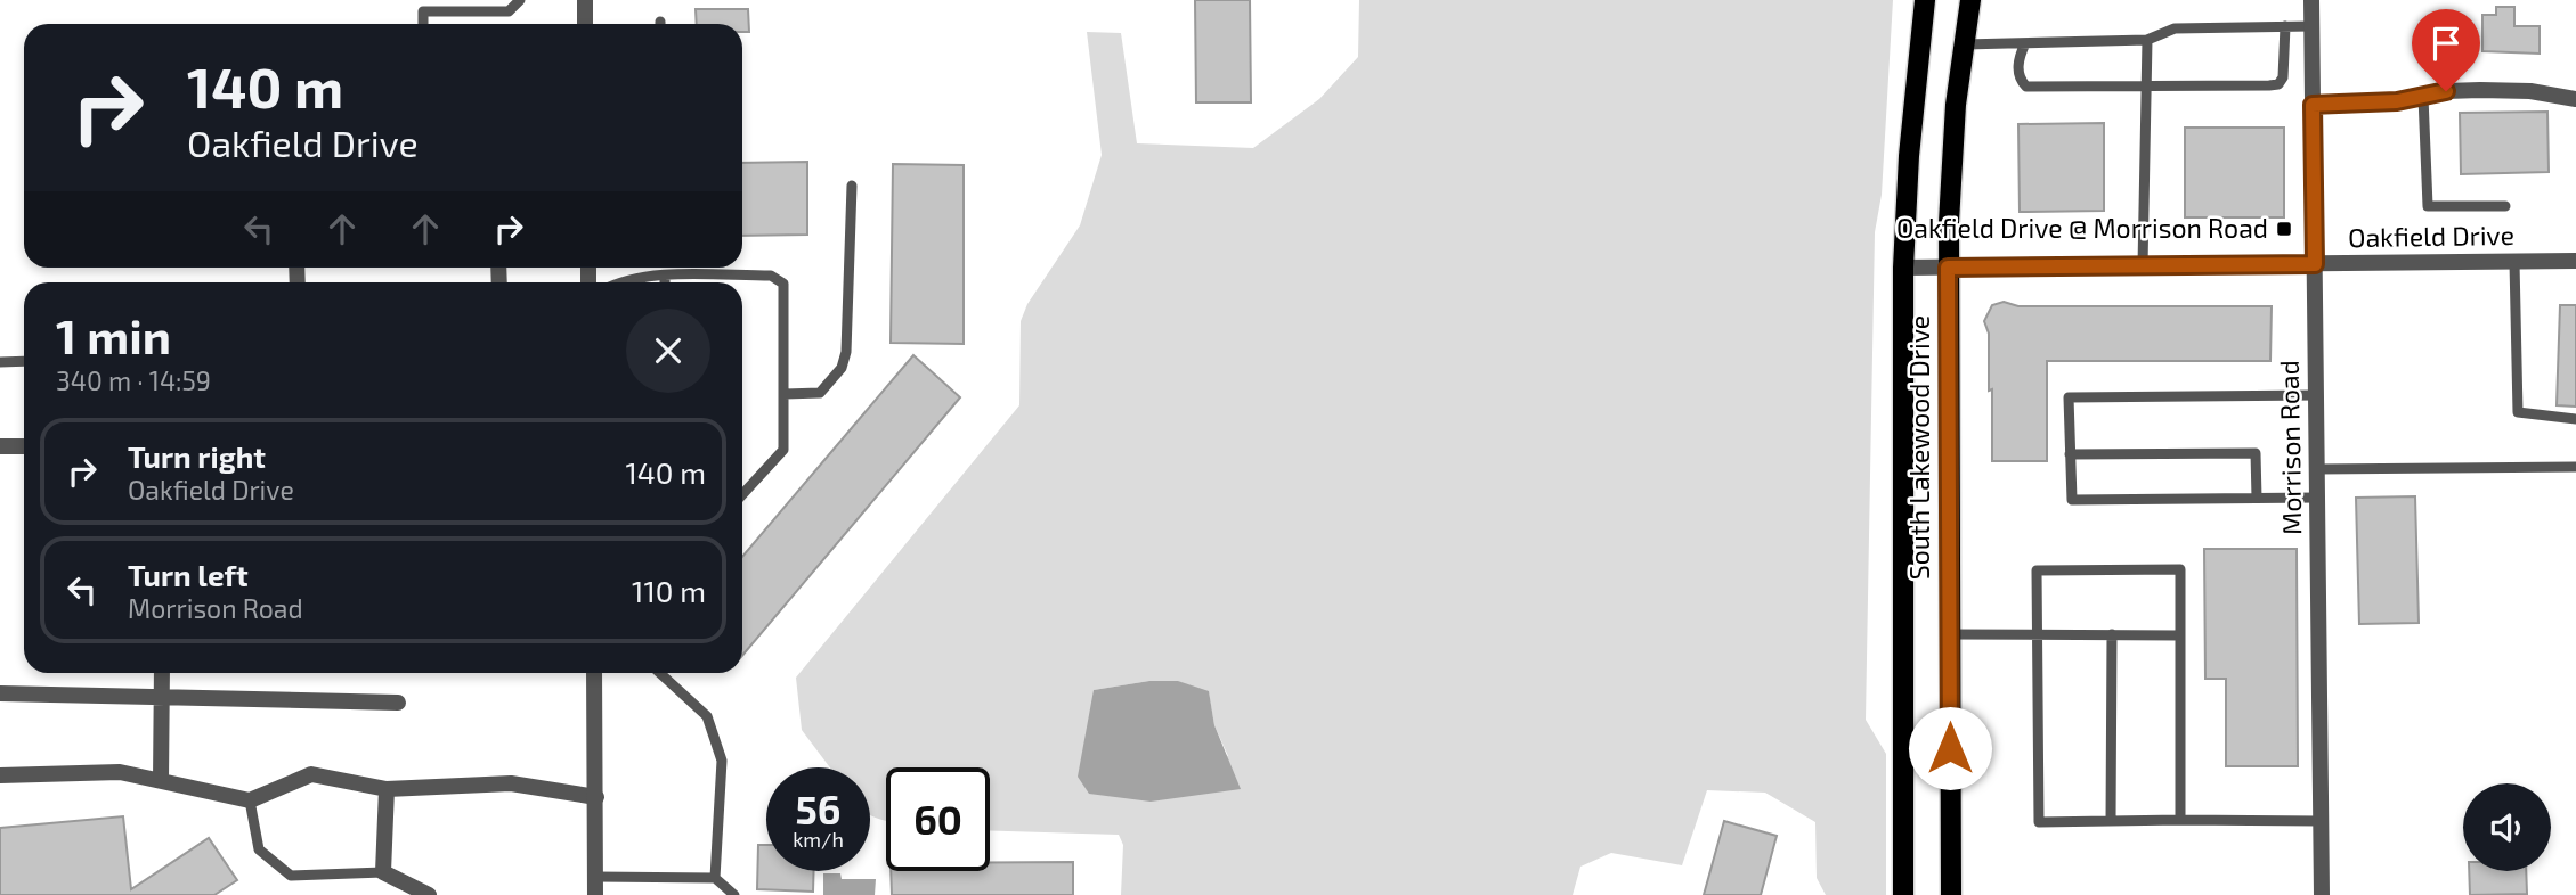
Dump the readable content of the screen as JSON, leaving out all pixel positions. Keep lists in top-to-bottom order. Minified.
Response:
{"streets":{"main road":["South Lakewood Drive"],"street":["Oakfield Drive","Morrison Road"]},"crossings":[["Oakfield Drive","South Lakewood Drive"],["Oakfield Drive","Morrison Road"]],"places":{"transit":["Oakfield Drive @ Morrison Road"]},"page":{"turn":["140 m","Oakfield Drive"],"heading":["1 min","340 m · 14:59"],"list":[{"name":"Turn right","note":"Oakfield Drive","value":"140 m"},{"name":"Turn left","note":"Morrison Road","value":"110 m"}],"speed":"56 km/h","limit":"60"}}
